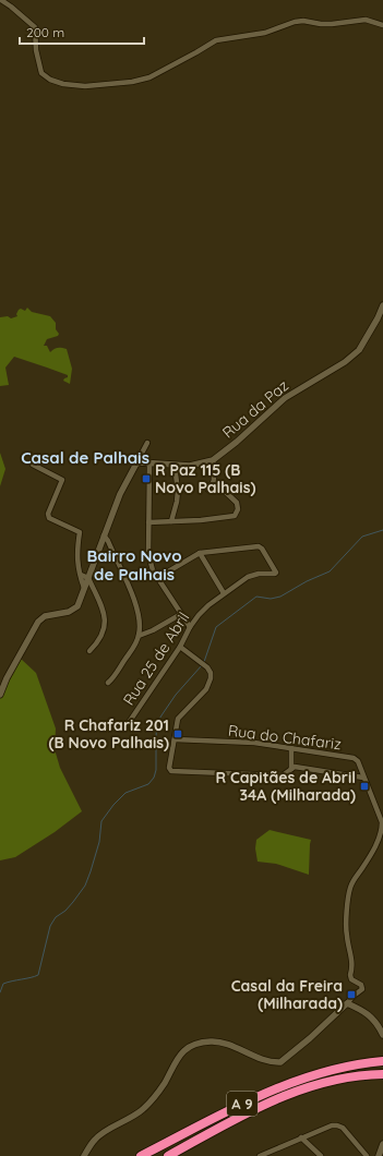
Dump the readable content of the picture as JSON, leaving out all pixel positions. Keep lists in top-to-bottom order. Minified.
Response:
{"streets":{"highway":["A 9"],"street":["Rua da Paz","Rua 25 de Abril","Rua do Chafariz"]},"districts":["Casal de Palhais","Bairro Novo de Palhais"],"places":{"transit":["R Paz 115 (B Novo Palhais)","R Chafariz 201 (B Novo Palhais)","R Capitães de Abril 34A (Milharada)","Casal da Freira (Milharada)"]},"scale_bar":"200 m"}
